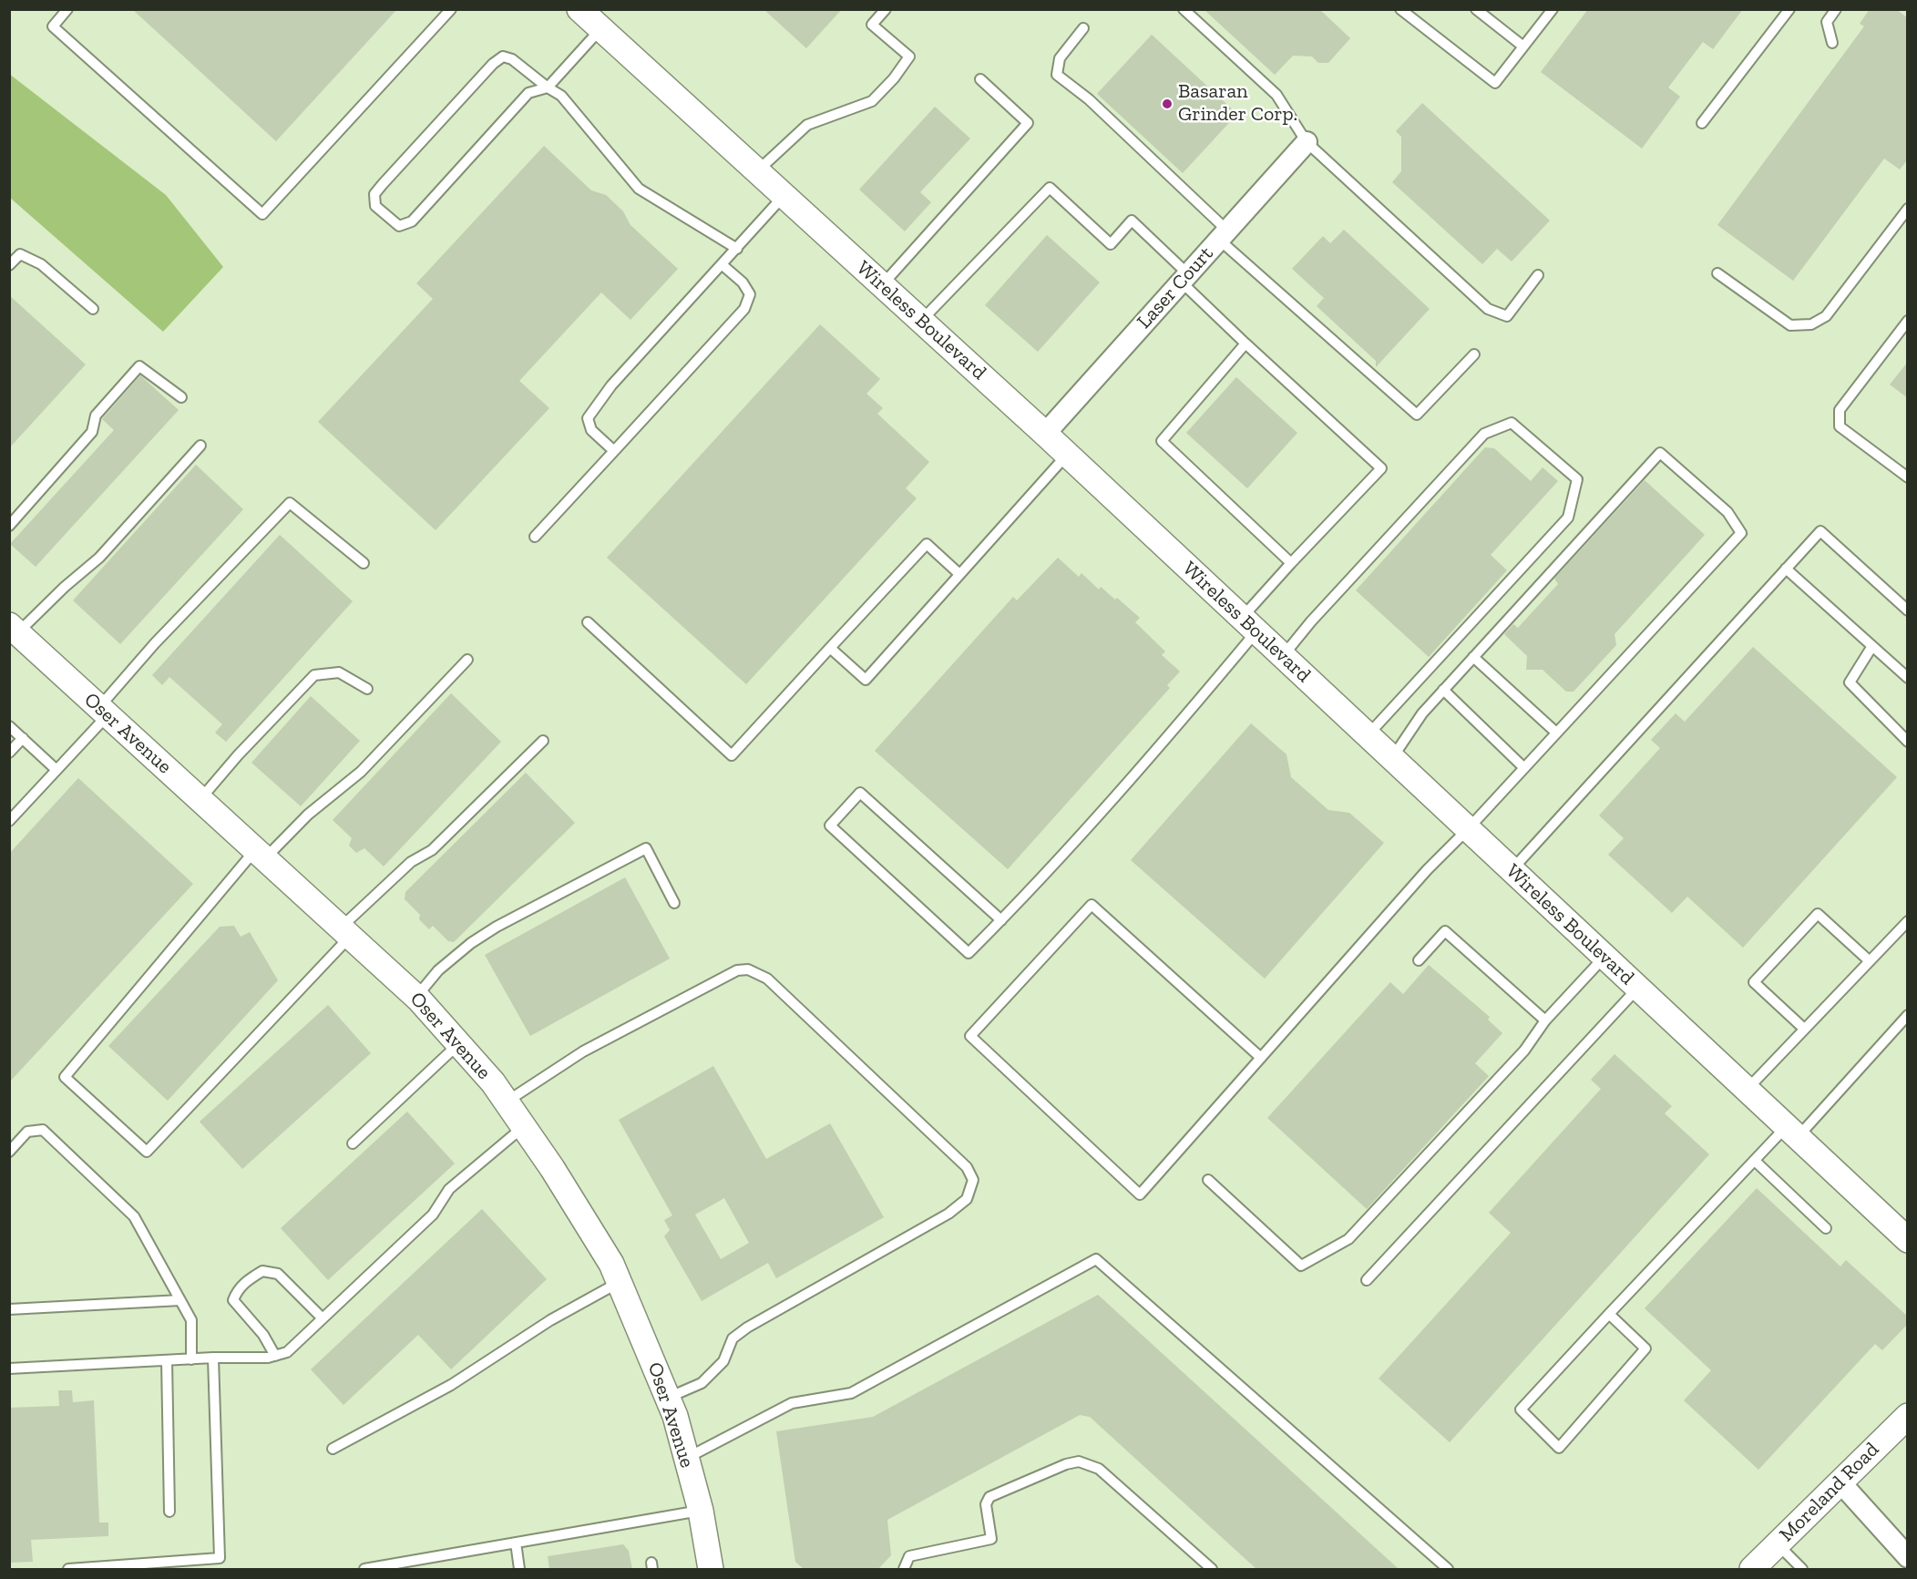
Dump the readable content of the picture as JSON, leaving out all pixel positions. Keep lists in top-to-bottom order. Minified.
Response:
{"streets":{"street":["Laser Court","Wireless Boulevard","Oser Avenue","Moreland Road"]},"crossings":[["Laser Court","Wireless Boulevard"]],"places":["Basaran Grinder Corp."]}
